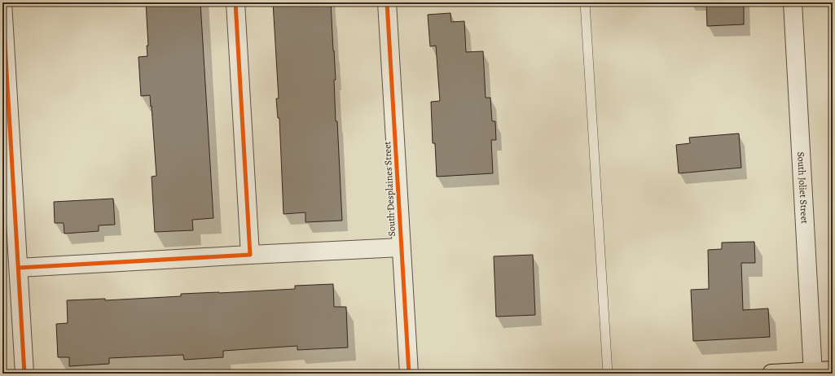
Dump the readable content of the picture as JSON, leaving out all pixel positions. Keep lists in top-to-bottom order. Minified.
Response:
{"streets":{"street":["South Joliet Street","South Desplaines Street"]}}
